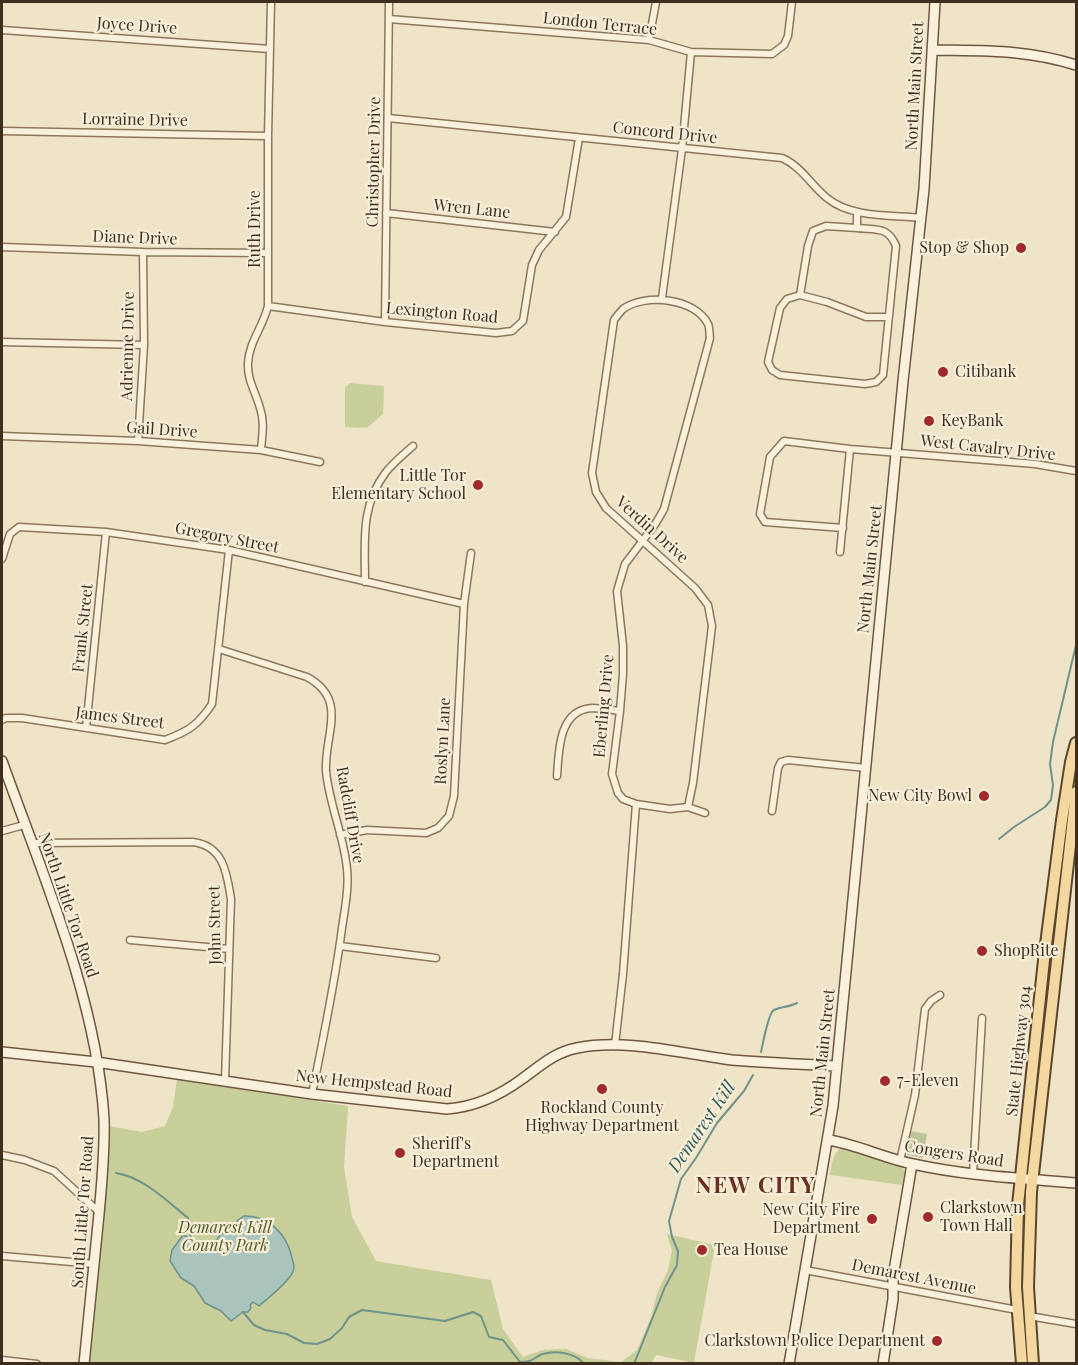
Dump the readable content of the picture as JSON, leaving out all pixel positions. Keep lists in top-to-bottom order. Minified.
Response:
{"streets":{"main road":["State Highway 304"],"street":["London Terrace","Joyce Drive","North Main Street","Lorraine Drive","Concord Drive","Christopher Drive","Wren Lane","Ruth Drive","Diane Drive","Lexington Road","Adrienne Drive","Gail Drive","West Cavalry Drive","Verdin Drive","Gregory Street","Frank Street","Eberling Drive","James Street","Roslyn Lane","Radcliff Drive","North Little Tor Road","John Street","New Hempstead Road","Congers Road","South Little Tor Road","Demarest Avenue"]},"crossings":[["London Terrace","Christopher Drive"],["Joyce Drive","Ruth Drive"],["North Main Street","Concord Drive"],["North Main Street","West Cavalry Drive"],["North Main Street","New Hempstead Road"],["North Main Street","Congers Road"],["North Main Street","Demarest Avenue"],["Lorraine Drive","Ruth Drive"],["Concord Drive","Christopher Drive"],["Concord Drive","Lexington Road"],["Christopher Drive","Wren Lane"],["Christopher Drive","Lexington Road"],["Wren Lane","Lexington Road"],["Ruth Drive","Diane Drive"],["Ruth Drive","Lexington Road"],["Ruth Drive","Gail Drive"],["Diane Drive","Adrienne Drive"],["Adrienne Drive","Gail Drive"],["Verdin Drive","Eberling Drive"],["Gregory Street","Frank Street"],["Gregory Street","James Street"],["Gregory Street","Roslyn Lane"],["Frank Street","James Street"],["James Street","Radcliff Drive"],["Roslyn Lane","Radcliff Drive"],["Radcliff Drive","New Hempstead Road"],["North Little Tor Road","John Street"],["North Little Tor Road","New Hempstead Road"],["North Little Tor Road","South Little Tor Road"],["John Street","New Hempstead Road"],["State Highway 304","Congers Road"],["State Highway 304","Demarest Avenue"],["New Hempstead Road","South Little Tor Road"]],"districts":["NEW CITY"],"water":["Demarest Kill"],"parks":["Demarest Kill County Park"],"places":["Stop & Shop","Citibank","KeyBank","Little Tor Elementary School","New City Bowl","ShopRite","7-Eleven","Rockland County Highway Department","Sheriff's Department","Clarkstown Town Hall","New City Fire Department","Tea House","Clarkstown Police Department"]}
